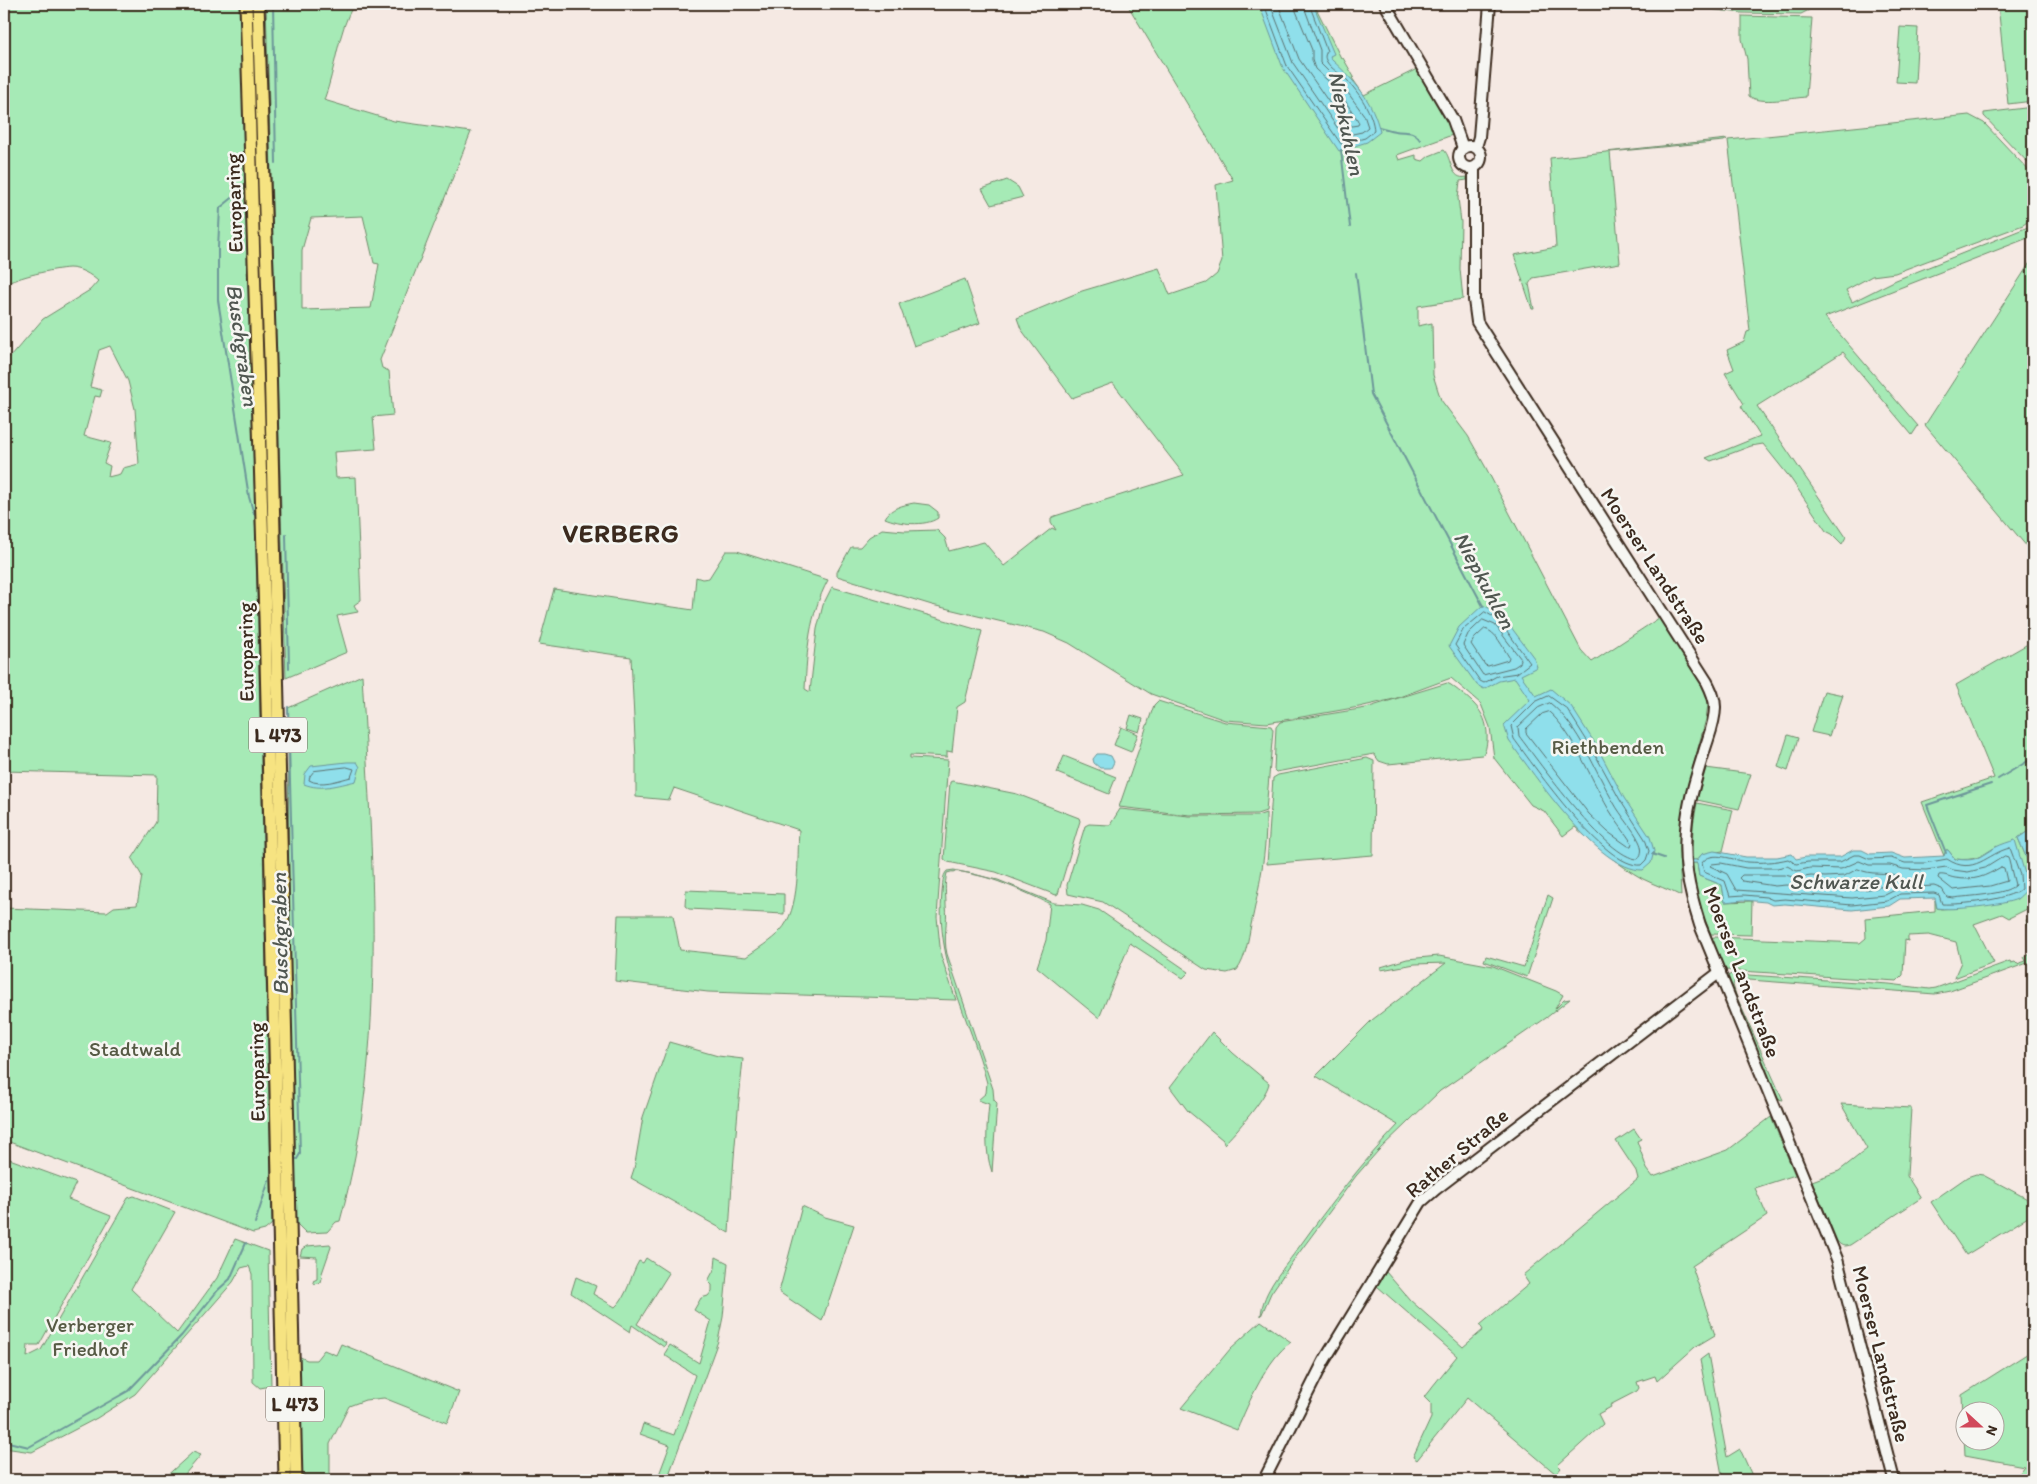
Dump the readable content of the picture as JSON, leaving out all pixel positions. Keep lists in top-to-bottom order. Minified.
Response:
{"streets":{"main road":["Europaring","Moerser Landstraße","L 473","Rather Straße"]},"crossings":[["Moerser Landstraße","Rather Straße"]],"districts":["VERBERG"],"water":["Niepkuhlen","Buschgraben","Schwarze Kull"],"parks":["Riethbenden","Stadtwald","Verberger Friedhof"],"north":"right"}
